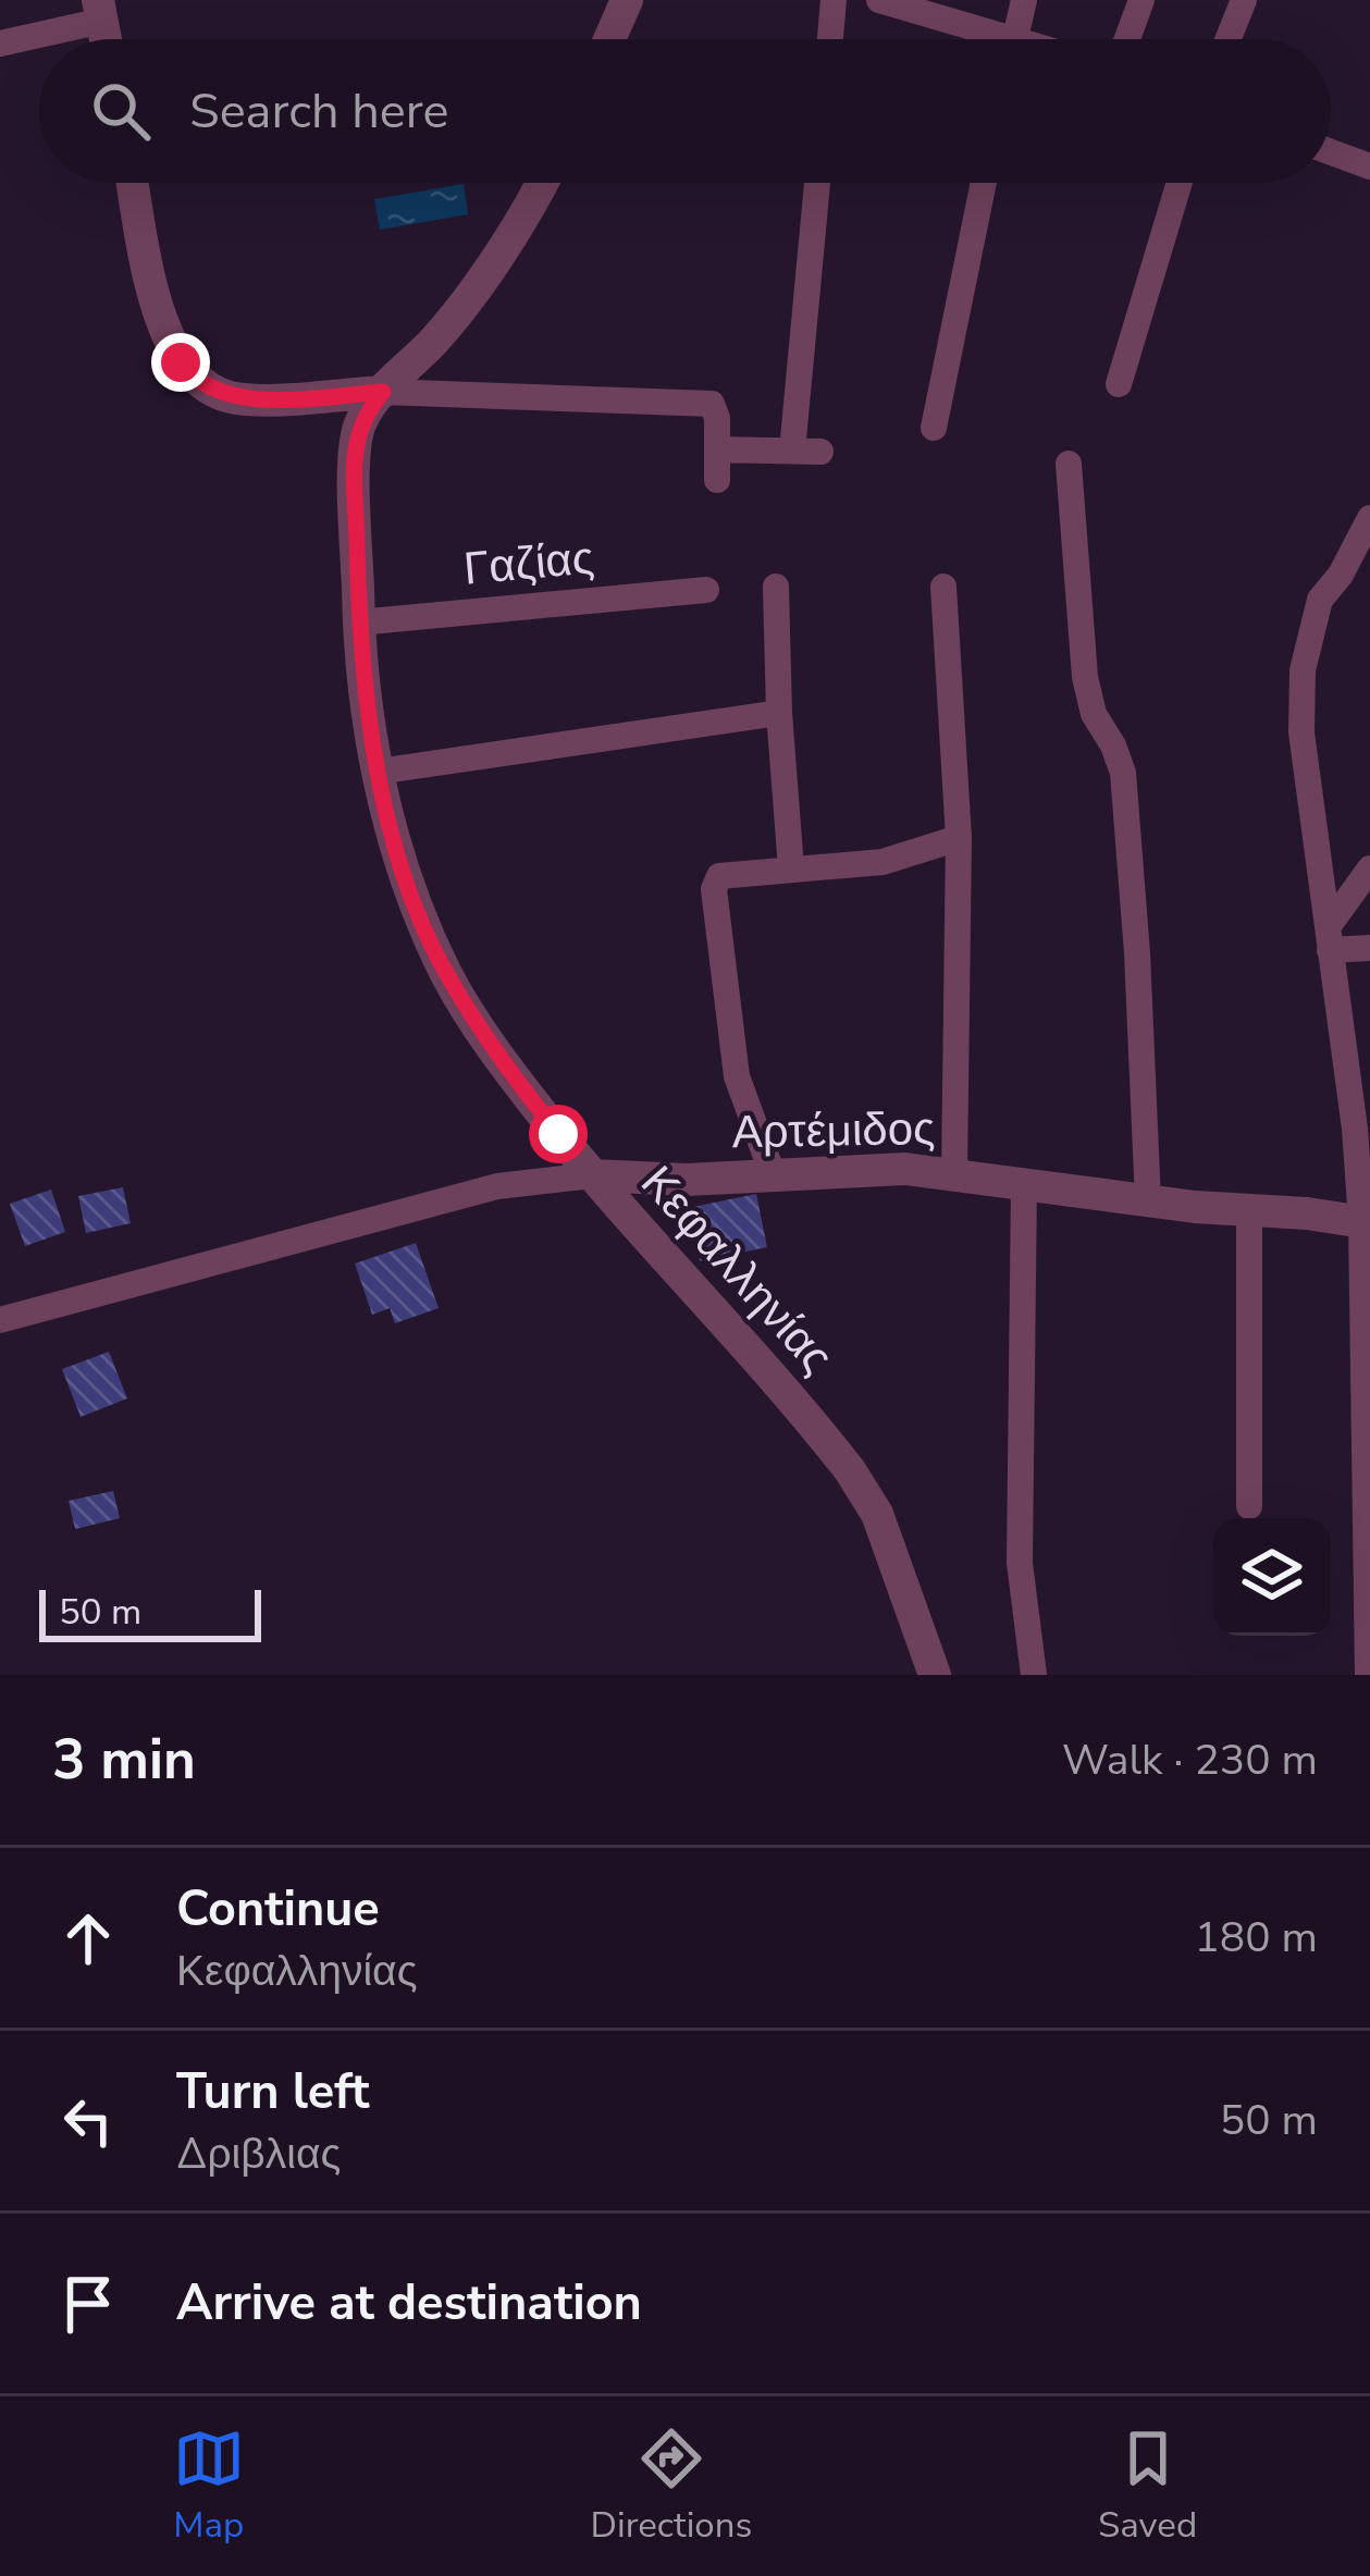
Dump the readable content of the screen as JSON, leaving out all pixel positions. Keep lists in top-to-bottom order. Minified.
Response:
{"streets":{"street":["Γαζίας","Αρτέμιδος","Κεφαλληνίας"]},"crossings":[["Γαζίας","Κεφαλληνίας"],["Αρτέμιδος","Κεφαλληνίας"]],"scale_bar":"50 m","page":{"search":"Search here","scale":"50 m","heading":["3 min","Walk · 230 m"],"list":[["Continue","Κεφαλληνίας","180 m"],["Turn left","Δριβλιας","50 m"],"Arrive at destination"],"nav":["Map","Directions","Saved"]}}
